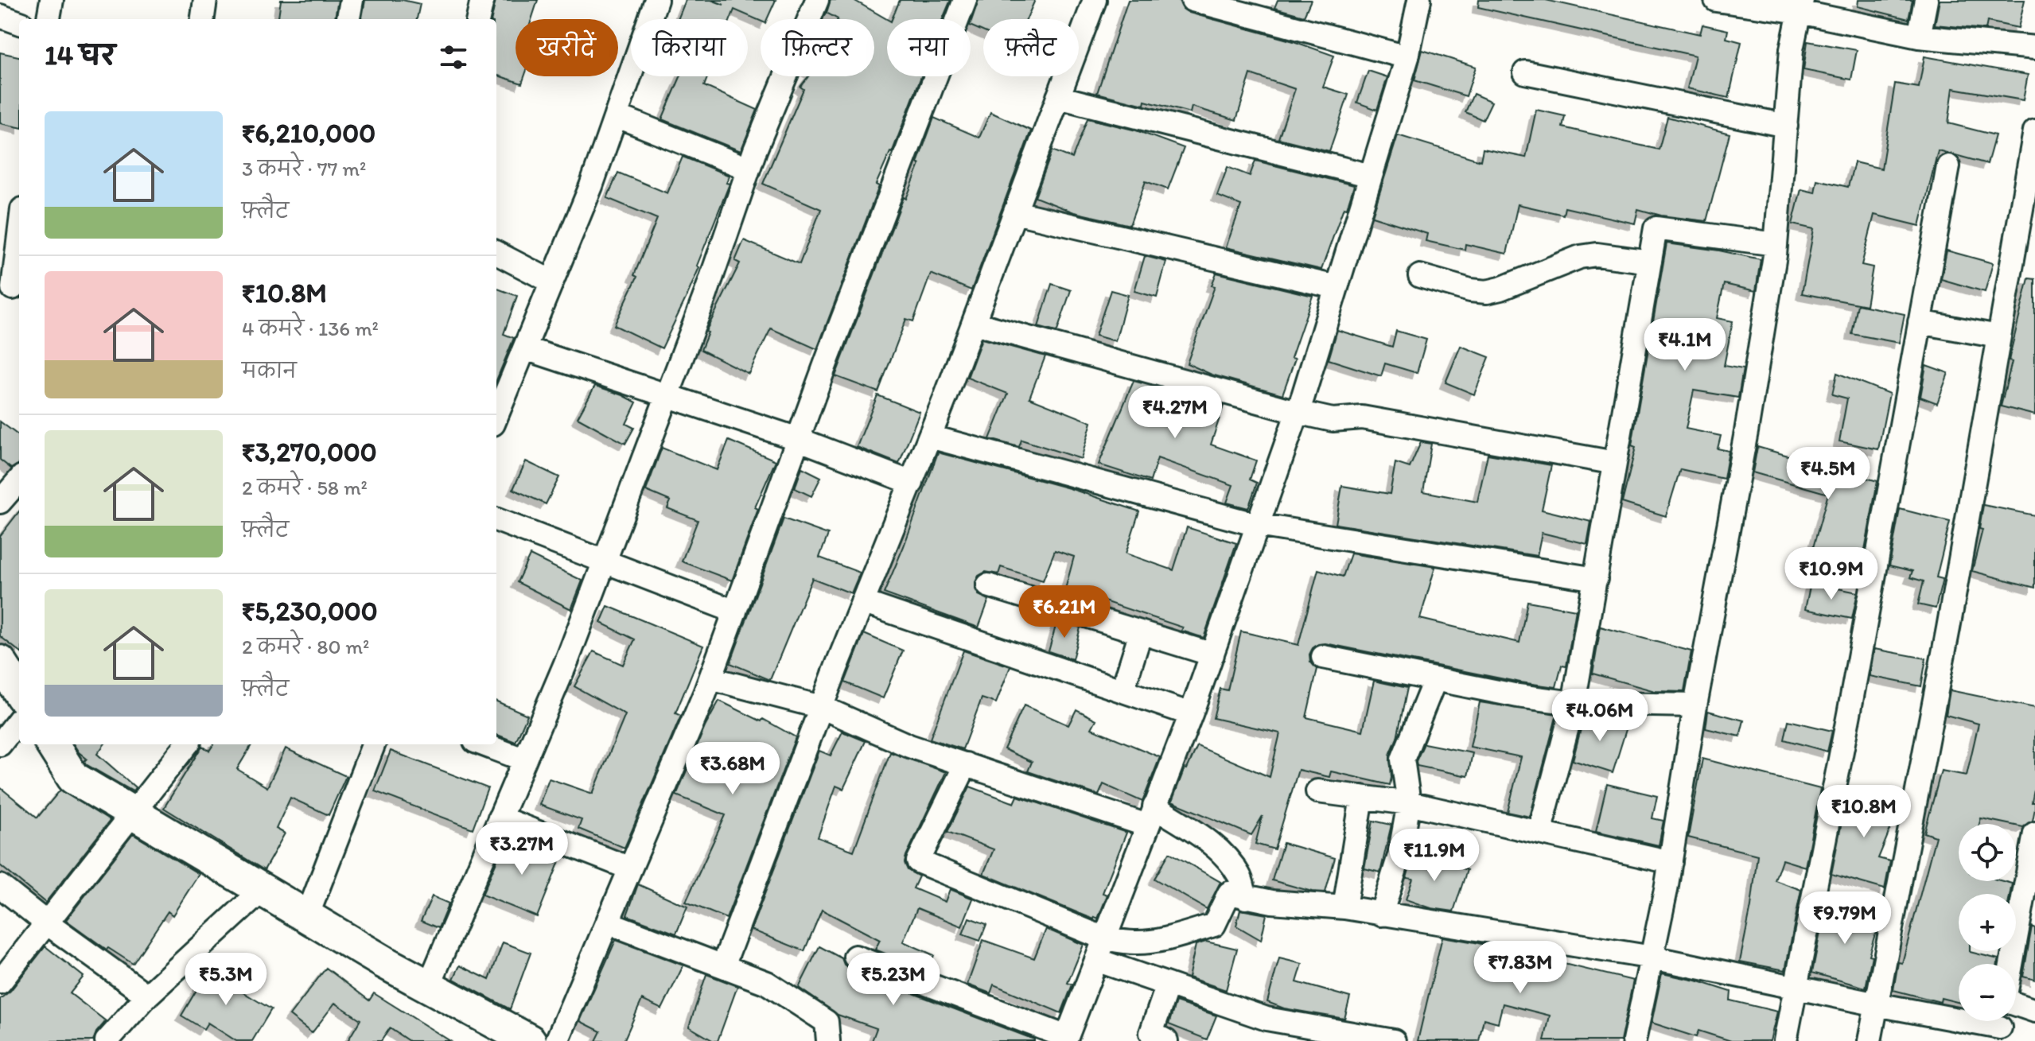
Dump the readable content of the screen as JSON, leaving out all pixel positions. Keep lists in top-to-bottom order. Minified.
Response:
{"page":{"chip":["खरीदें","किराया","फ़िल्टर","नया","फ़्लैट"],"heading":"14 घर","list":[{"name":"₹6,210,000","note":"3 कमरे · 77 m² · फ़्लैट"},{"name":"₹10.8M","note":"4 कमरे · 136 m² · मकान"},{"name":"₹3,270,000","note":"2 कमरे · 58 m² · फ़्लैट"},{"name":"₹5,230,000","note":"2 कमरे · 80 m² · फ़्लैट"}],"price":["₹4.1M","₹4.27M","₹4.5M","₹10.9M","₹6.21M","₹4.06M","₹3.68M","₹10.8M","₹3.27M","₹11.9M","₹9.79M","₹7.83M","₹5.3M","₹5.23M"],"map_buttons":["+","−"]}}
